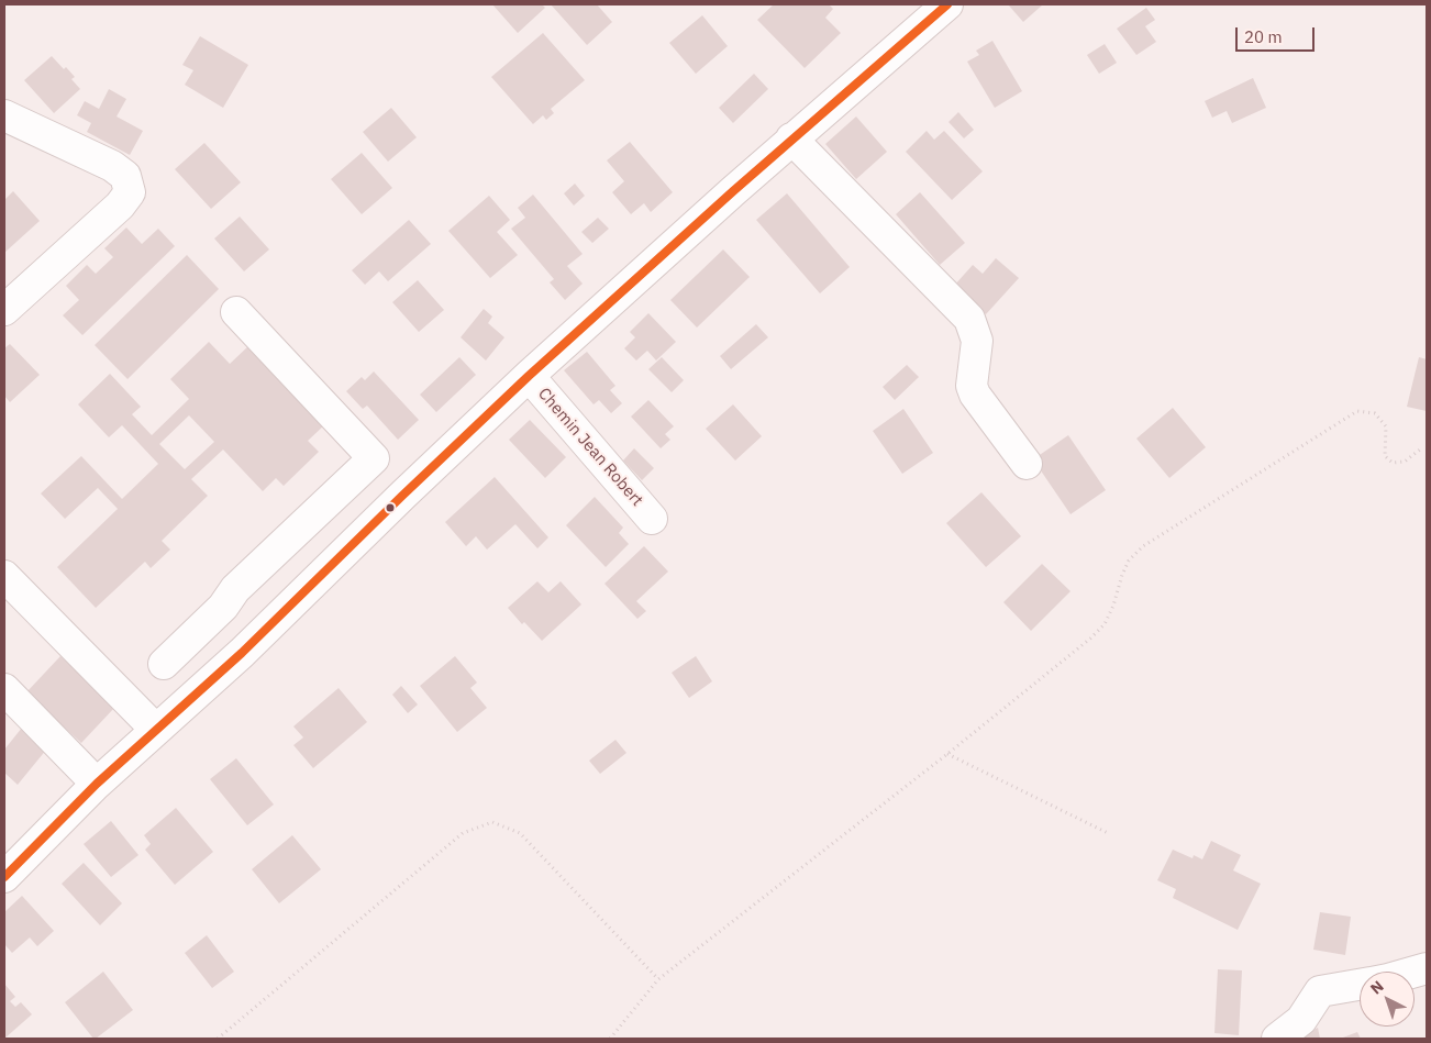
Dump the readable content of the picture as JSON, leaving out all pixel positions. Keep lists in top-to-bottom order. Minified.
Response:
{"streets":{"street":["Chemin Jean Robert"]},"scale_bar":"20 m","north":"top left"}
